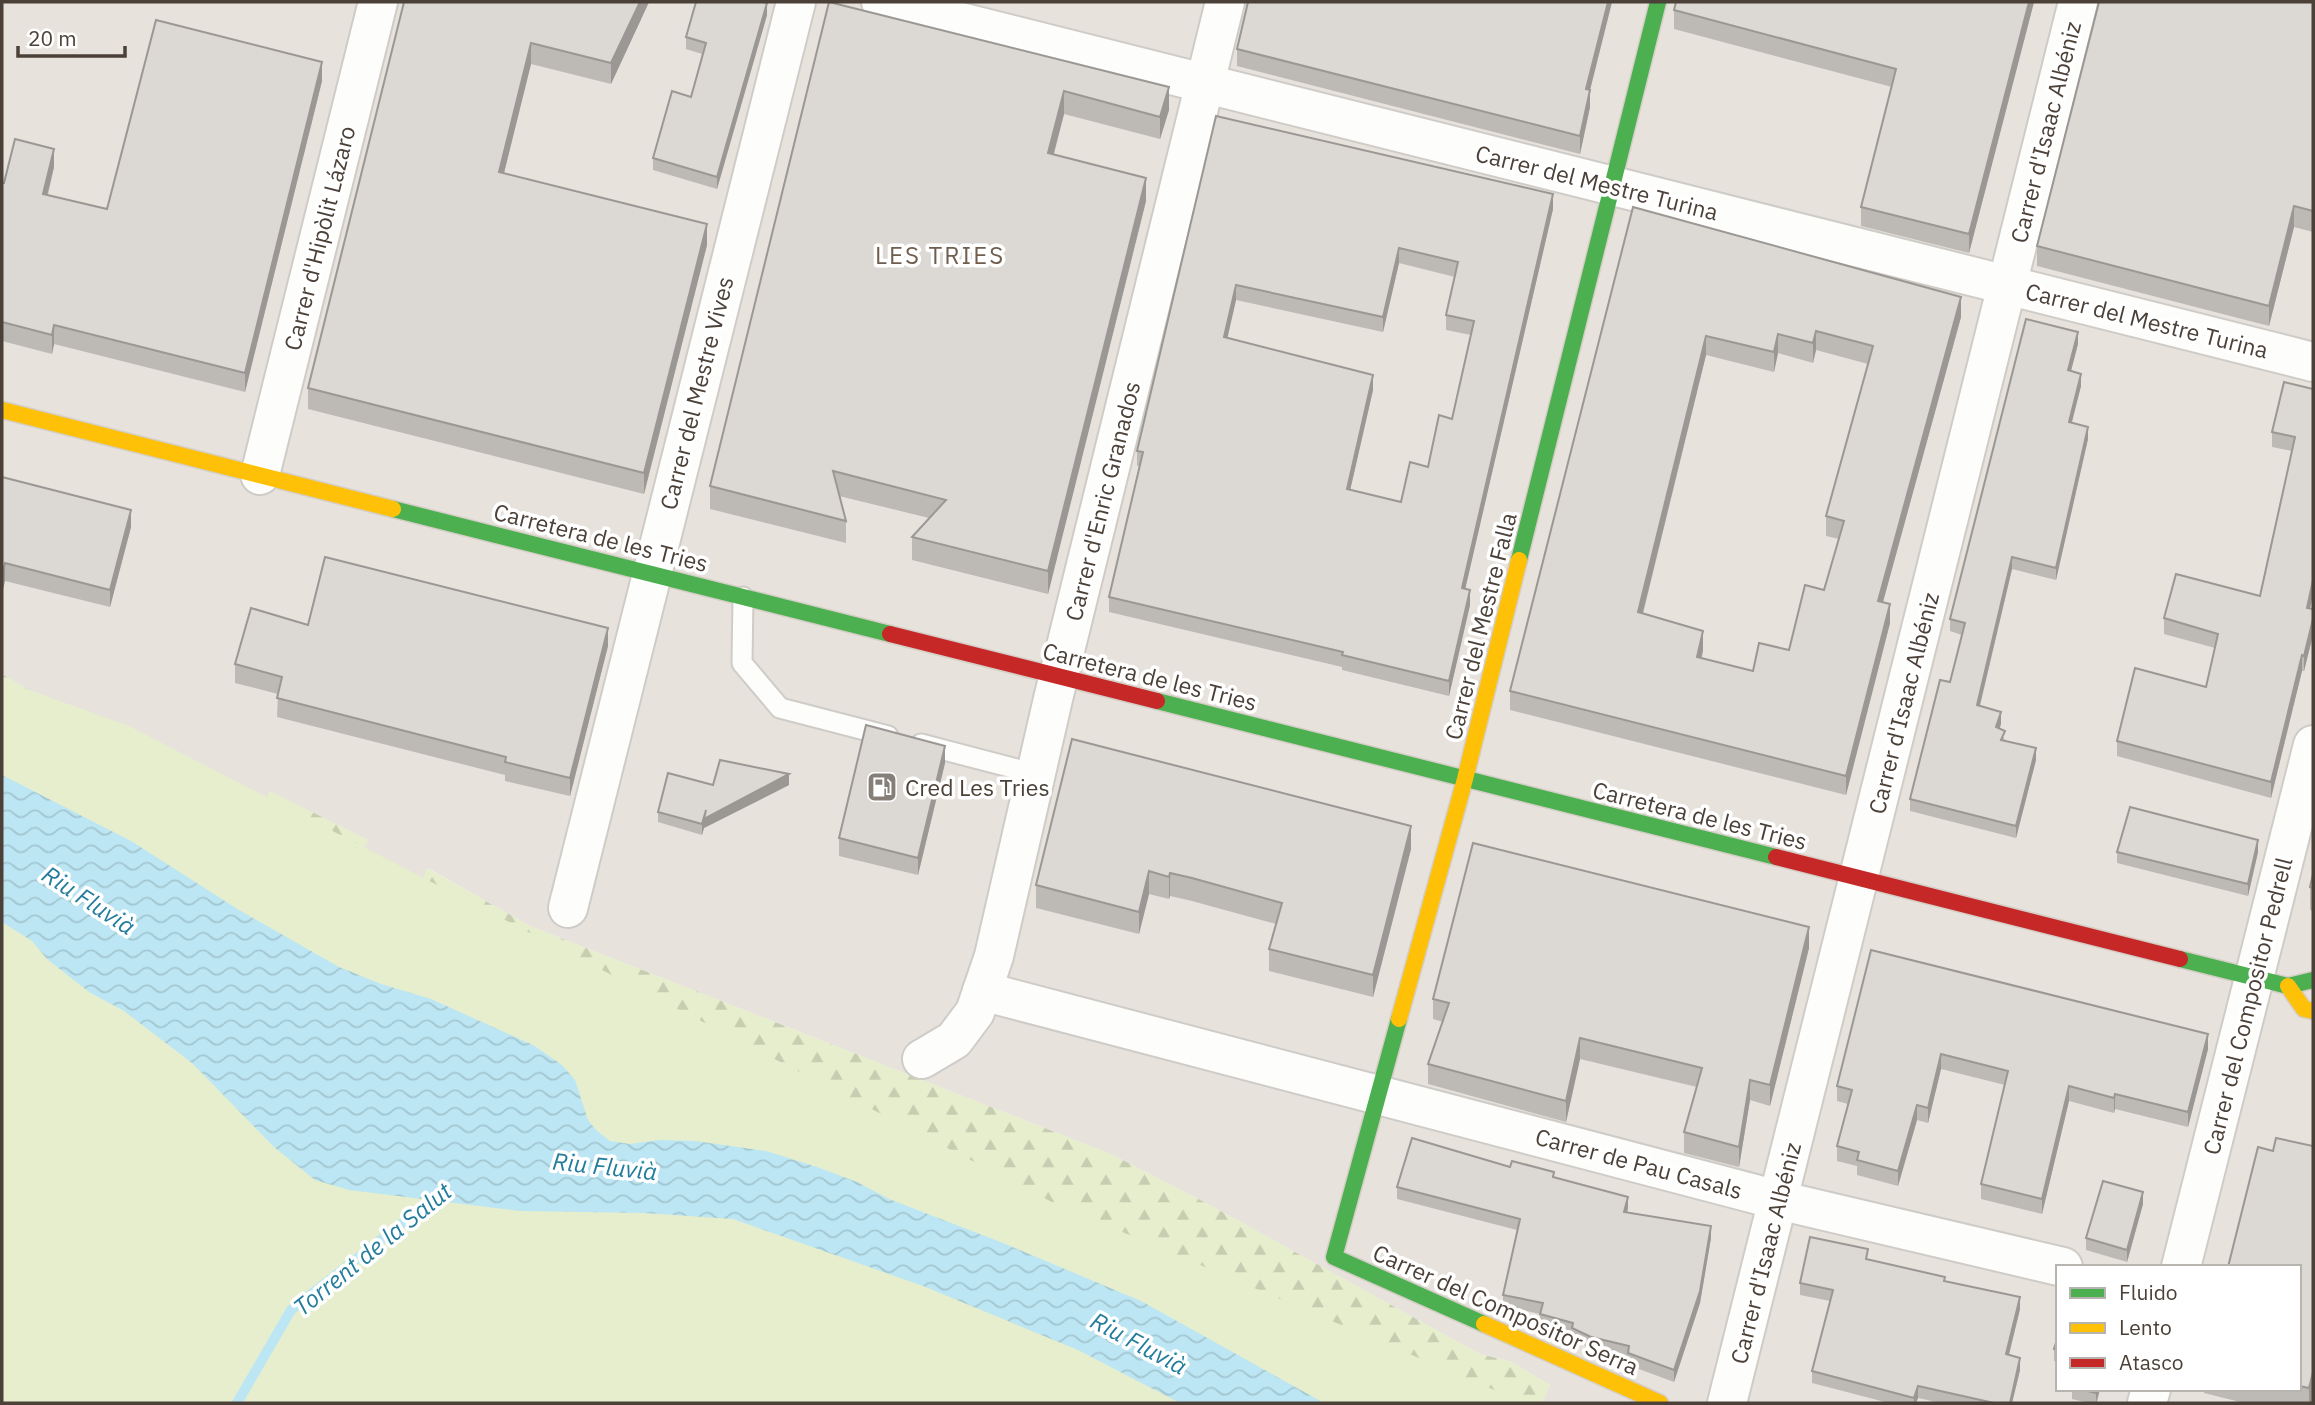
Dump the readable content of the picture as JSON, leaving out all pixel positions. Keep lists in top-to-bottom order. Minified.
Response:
{"streets":{"street":["Carrer d'Isaac Albéniz","Carrer del Mestre Turina","Carrer d'Hipòlit Lázaro","Carrer del Mestre Vives","Carrer d'Enric Granados","Carretera de les Tries","Carrer del Mestre Falla","Carrer del Compositor Pedrell","Carrer de Pau Casals","Carrer del Compositor Serra"]},"crossings":[["Carrer d'Isaac Albéniz","Carrer del Mestre Turina"],["Carrer d'Isaac Albéniz","Carretera de les Tries"],["Carrer d'Isaac Albéniz","Carrer de Pau Casals"],["Carrer del Mestre Turina","Carrer d'Enric Granados"],["Carrer del Mestre Turina","Carrer del Mestre Falla"],["Carrer d'Hipòlit Lázaro","Carretera de les Tries"],["Carrer del Mestre Vives","Carretera de les Tries"],["Carrer d'Enric Granados","Carretera de les Tries"],["Carrer d'Enric Granados","Carrer de Pau Casals"],["Carretera de les Tries","Carrer del Mestre Falla"],["Carretera de les Tries","Carrer del Compositor Pedrell"],["Carrer del Mestre Falla","Carrer de Pau Casals"],["Carrer del Mestre Falla","Carrer del Compositor Serra"]],"districts":["LES TRIES"],"water":["Riu Fluvià","Torrent de la Salut"],"places":{"fuel station":["Cred Les Tries"]},"legend":["Fluido","Lento","Atasco"],"scale_bar":"20 m"}
